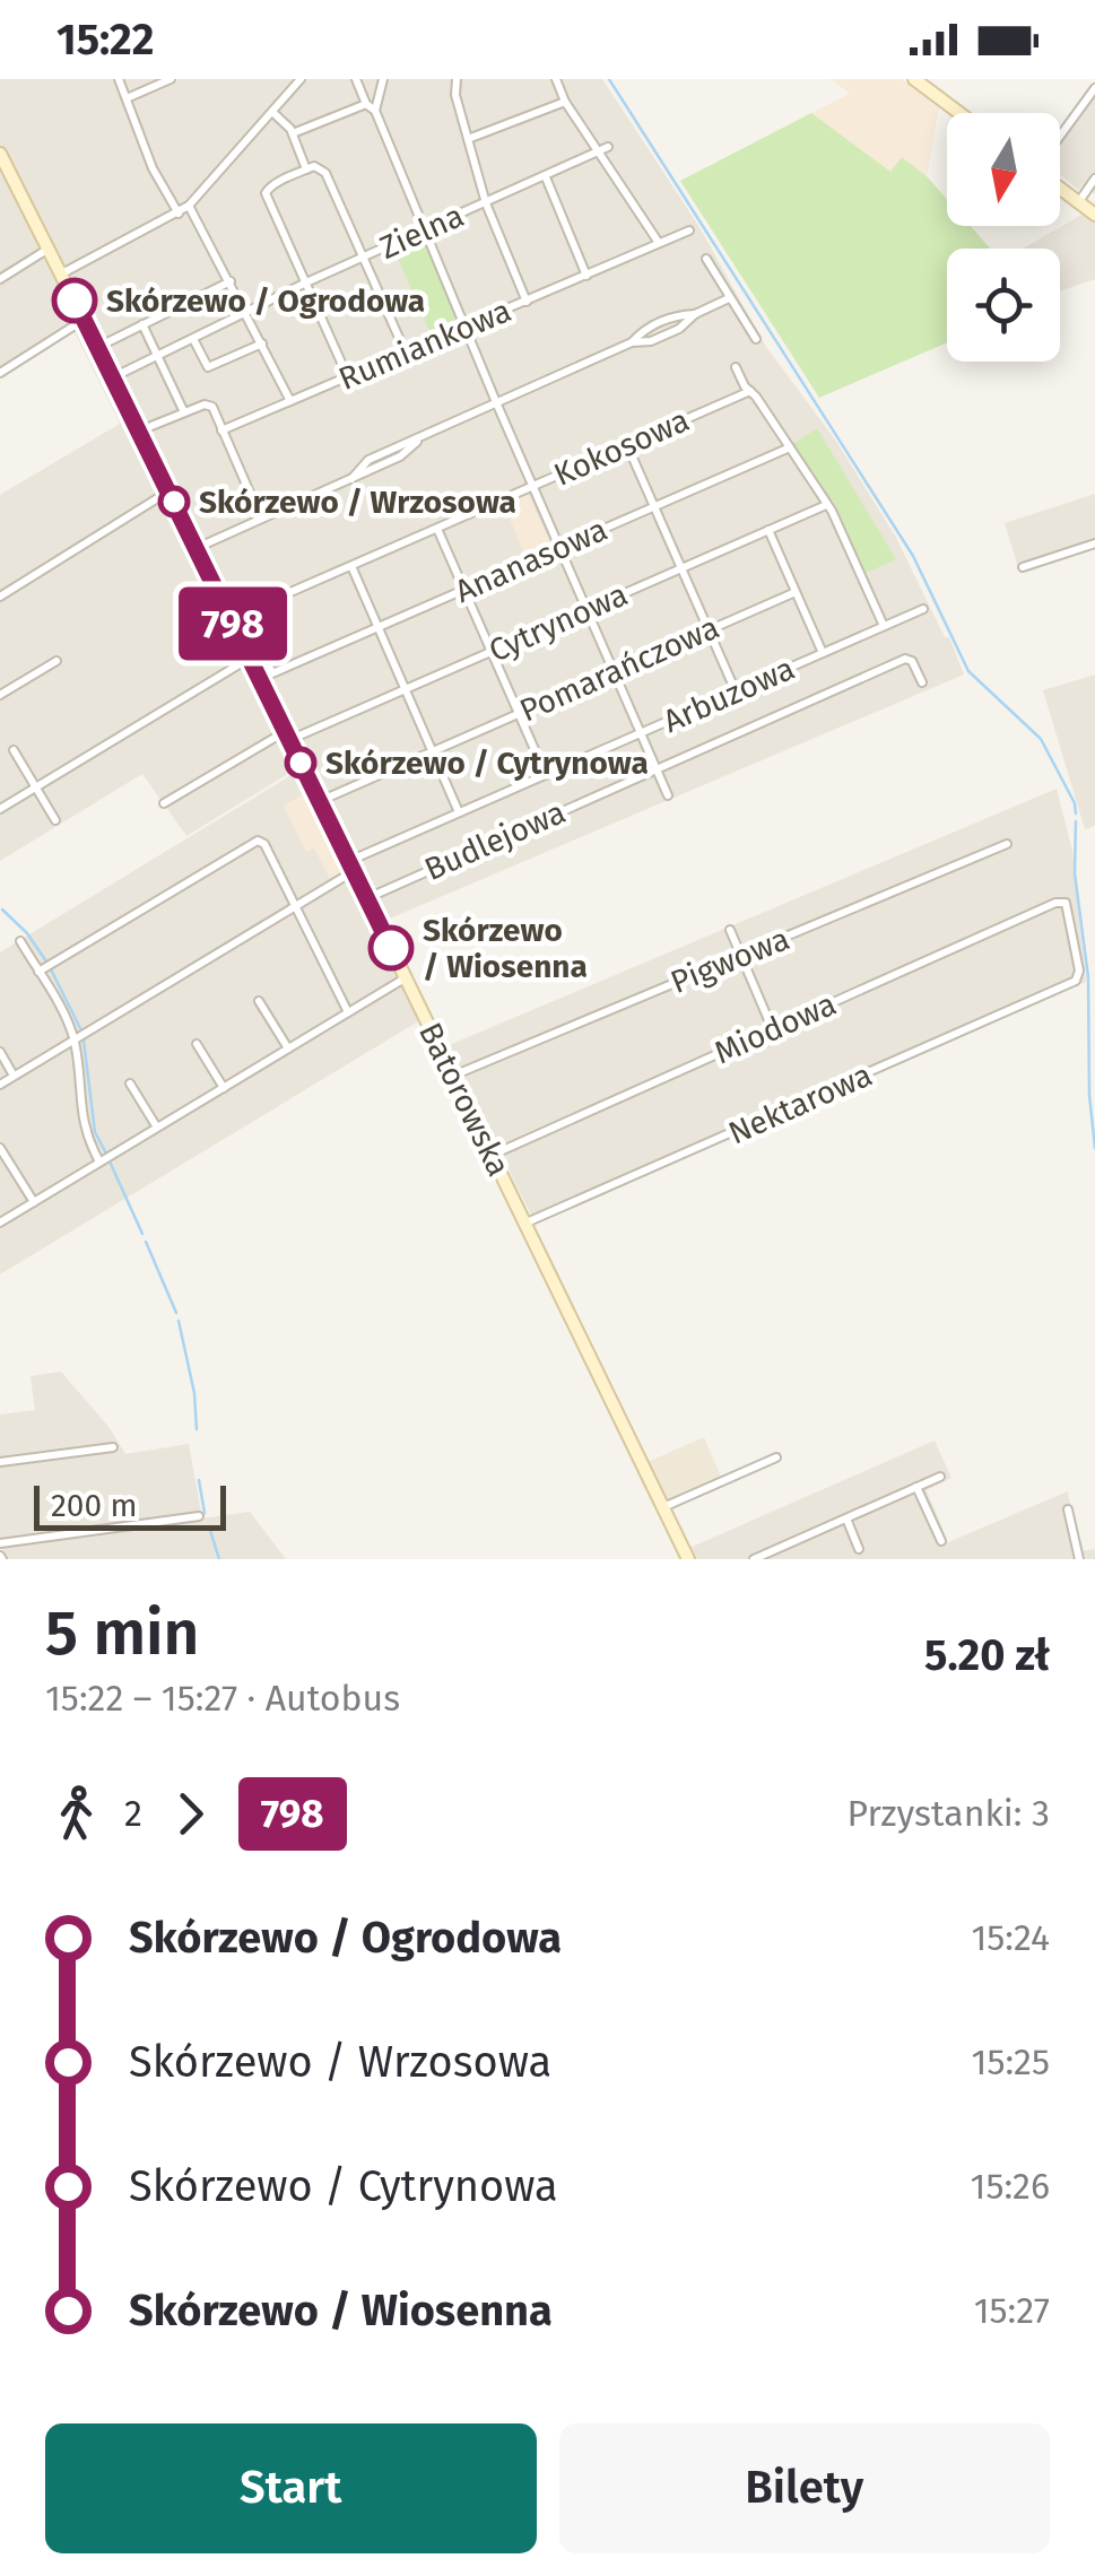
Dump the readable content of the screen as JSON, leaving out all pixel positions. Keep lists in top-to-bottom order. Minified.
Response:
{"streets":{"street":["Zielna","Rumiankowa","Kokosowa","Ananasowa","Cytrynowa","Pomarańczowa","Arbuzowa","Budlejowa","Pigwowa","Miodowa","Batorowska","Nektarowa"]},"crossings":[["Zielna","Batorowska"],["Kokosowa","Ananasowa"],["Cytrynowa","Batorowska"],["Pomarańczowa","Batorowska"],["Arbuzowa","Batorowska"],["Budlejowa","Batorowska"],["Pigwowa","Batorowska"],["Miodowa","Batorowska"],["Miodowa","Nektarowa"],["Batorowska","Nektarowa"]],"places":["Skórzewo / Ogrodowa","Skórzewo / Wrzosowa","Skórzewo / Cytrynowa","Skórzewo / Wiosenna"],"lines":["bus line 798"],"scale_bar":"200 m","north":"bottom","page":{"status":"15:22","on_map":"798","scale":"200 m","heading":["5 min","15:22 – 15:27 · Autobus","5.20 zł"],"legs":["2","798","Przystanki: 3"],"list":[{"name":"Skórzewo / Ogrodowa","value":"15:24"},{"name":"Skórzewo / Wrzosowa","value":"15:25"},{"name":"Skórzewo / Cytrynowa","value":"15:26"},{"name":"Skórzewo / Wiosenna","value":"15:27"}],"buttons":["Start","Bilety"]}}
